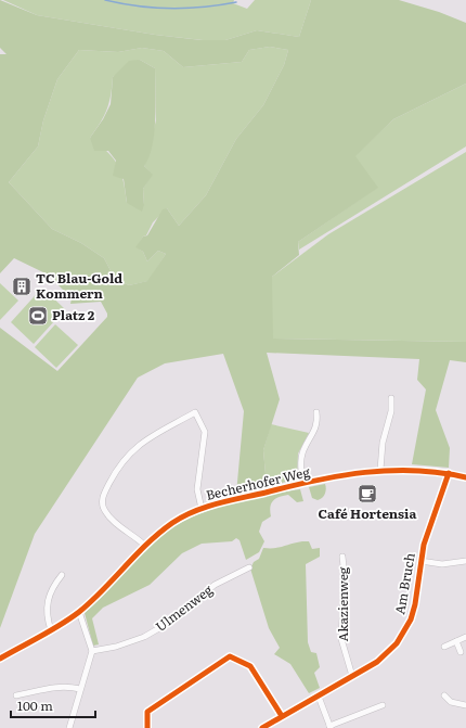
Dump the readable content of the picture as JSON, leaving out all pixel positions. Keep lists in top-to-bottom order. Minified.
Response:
{"streets":{"street":["Becherhofer Weg","Am Bruch","Akazienweg","Ulmenweg"]},"crossings":[["Becherhofer Weg","Am Bruch"],["Am Bruch","Akazienweg"]],"places":{"building":["TC Blau-Gold Kommern"],"sports":["Platz 2"],"cafe":["Café Hortensia"]},"scale_bar":"100 m"}
